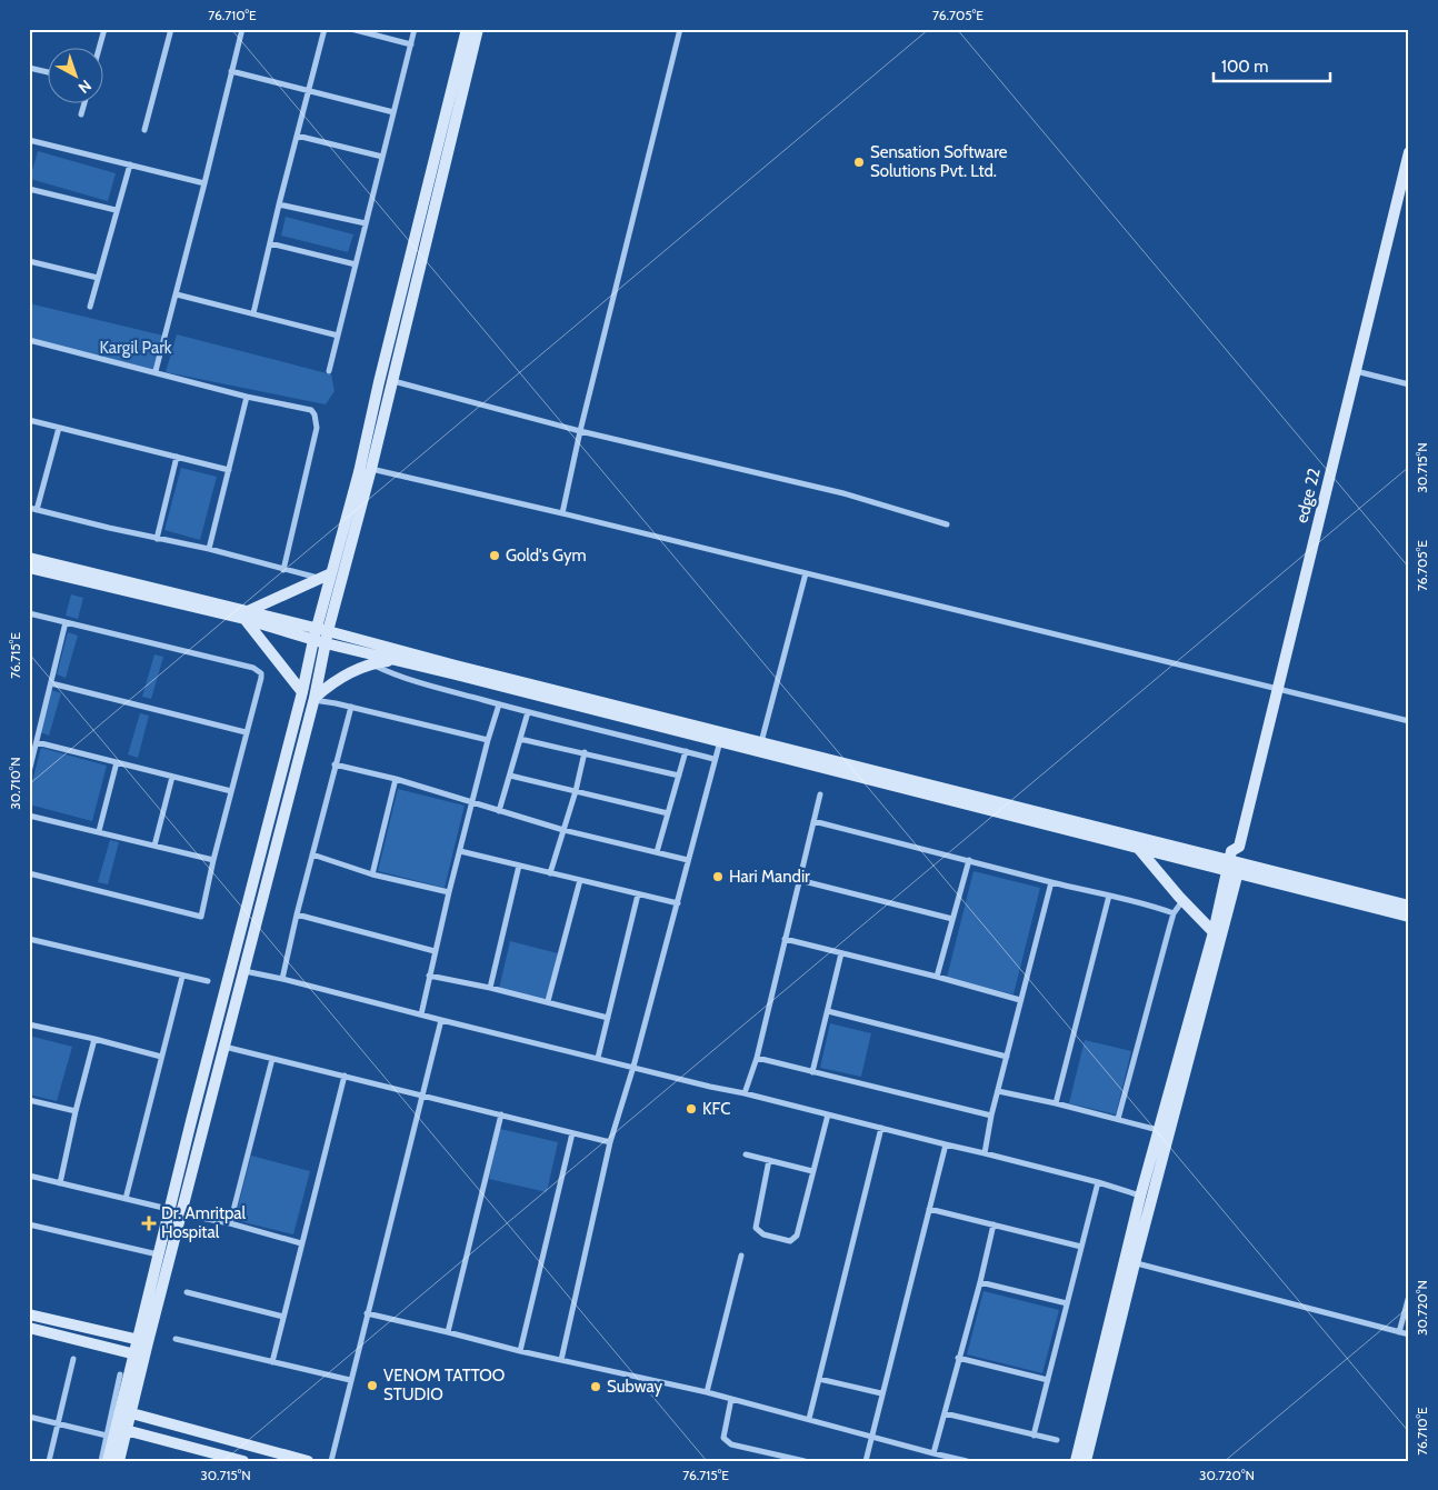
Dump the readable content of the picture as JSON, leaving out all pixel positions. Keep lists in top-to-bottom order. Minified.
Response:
{"streets":{"main road":["edge 22"]},"parks":["Kargil Park"],"places":{"other":["Sensation Software Solutions Pvt. Ltd.","Gold's Gym","Hari Mandir","KFC","VENOM TATTOO STUDIO","Subway"],"health":["Dr. Amritpal Hospital"]},"scale_bar":"100 m","north":"bottom right","coordinates":["76.710°E","76.705°E","30.715°N","76.715°E","30.710°N","30.720°N"]}
